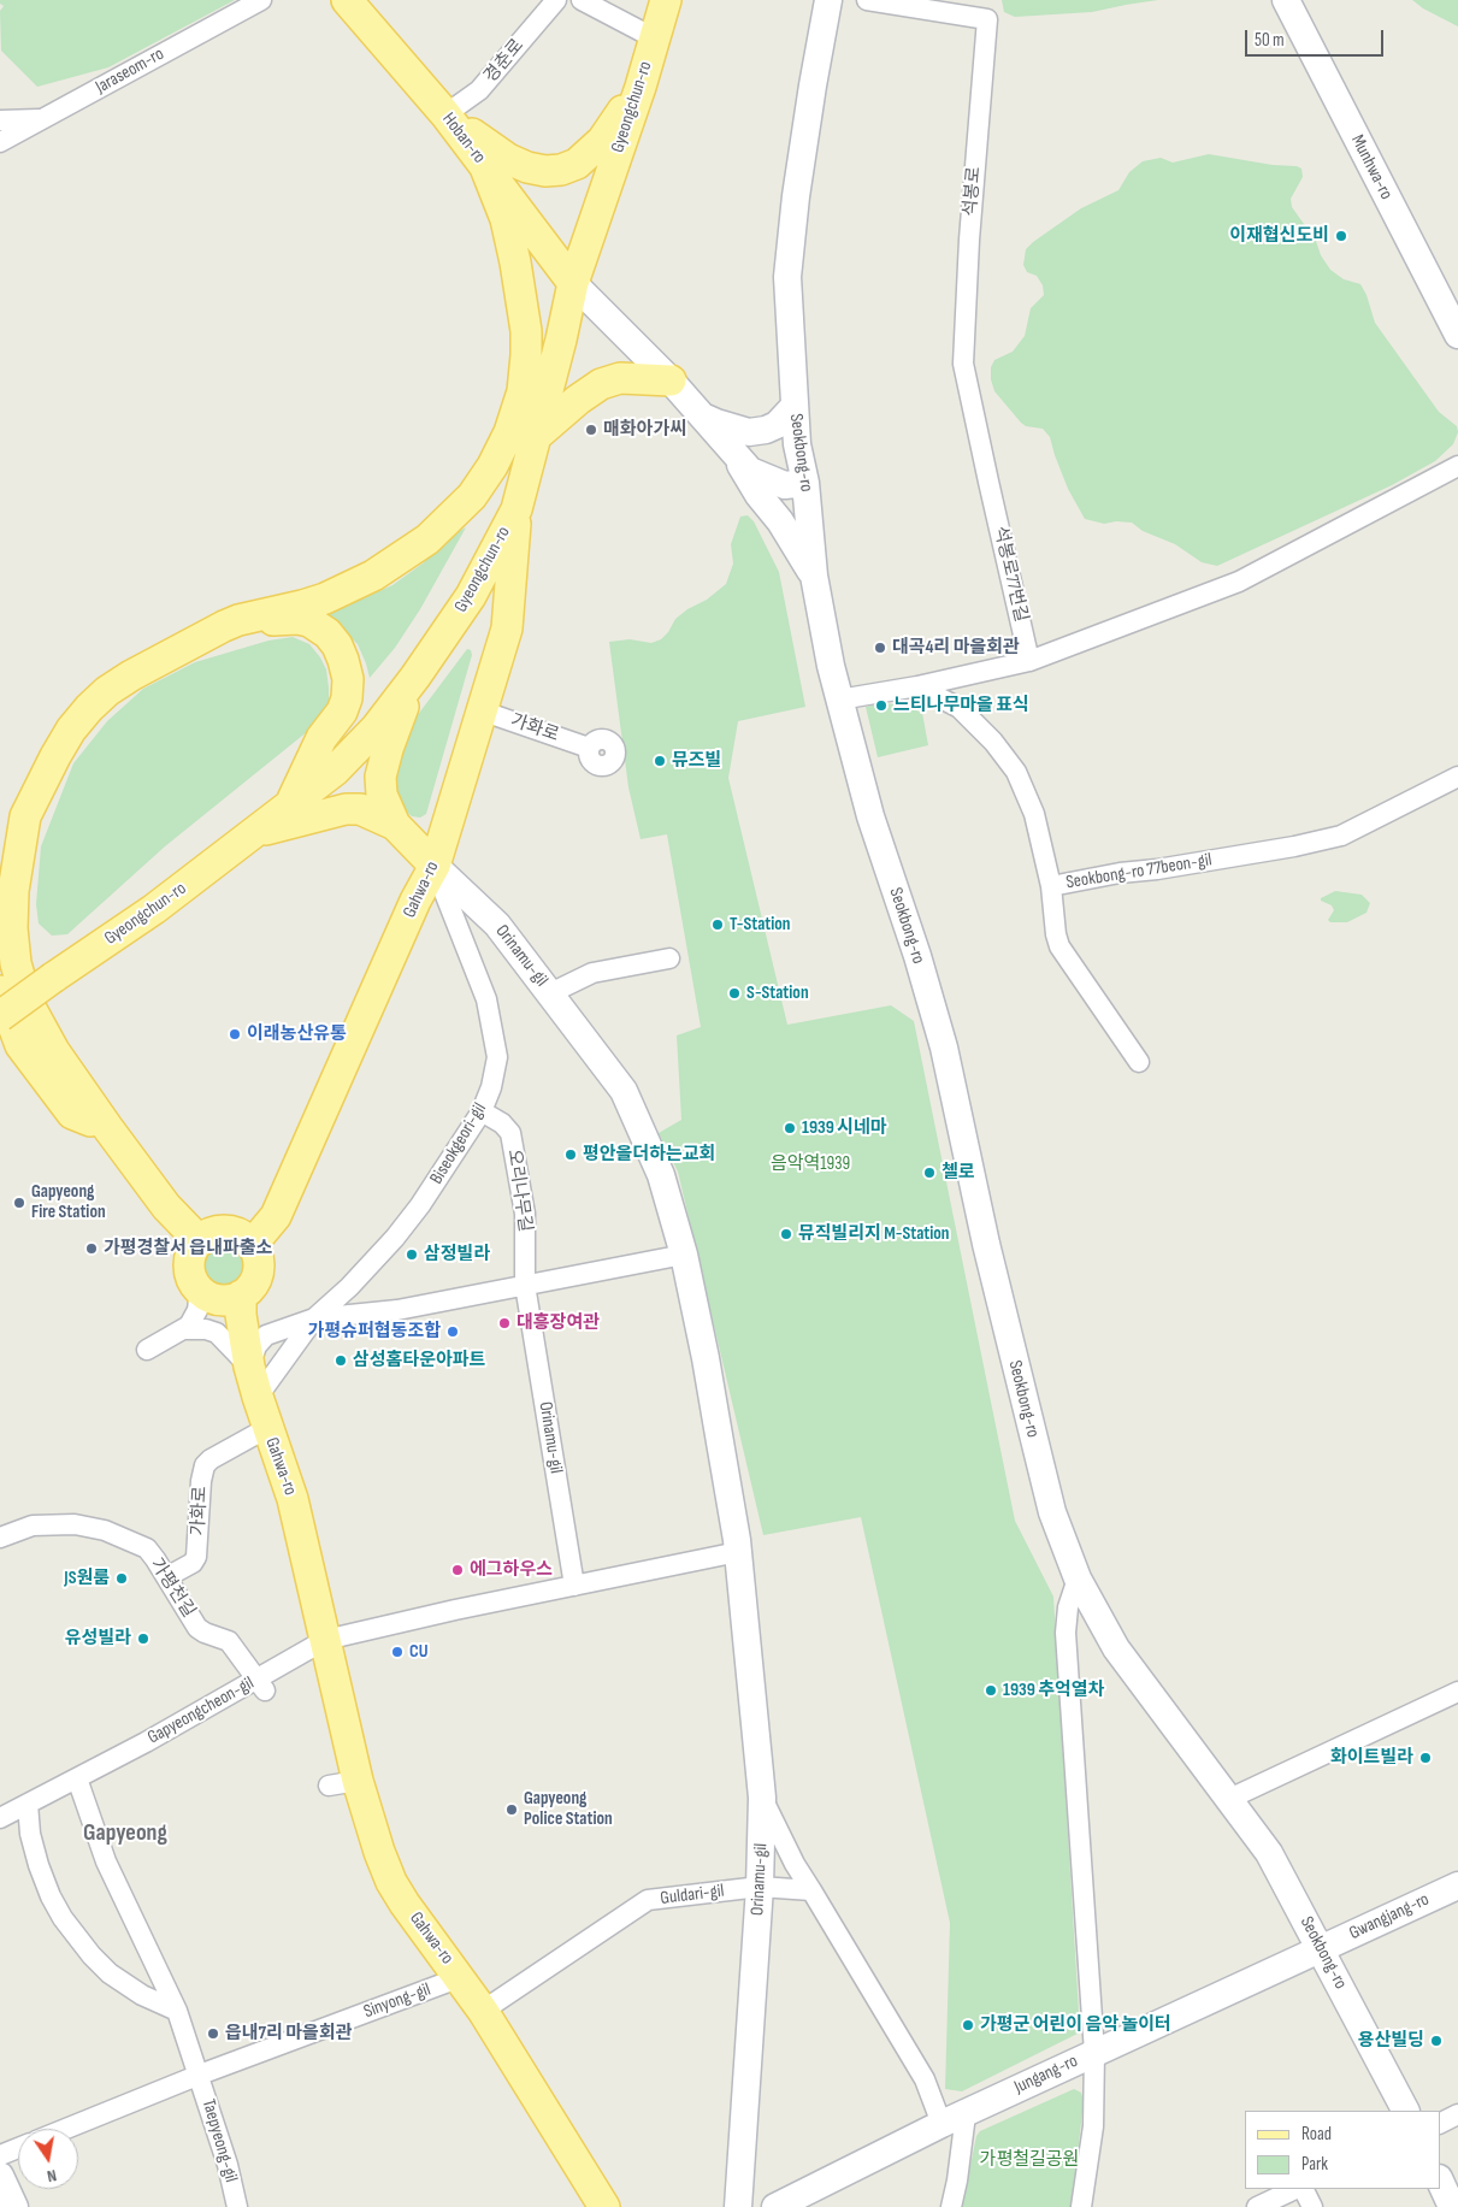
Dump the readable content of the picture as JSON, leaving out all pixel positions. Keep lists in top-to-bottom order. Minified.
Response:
{"streets":{"main road":["Gyeongchun-ro","Hoban-ro","Munhwa-ro","Seokbong-ro","Gahwa-ro","Orinamu-gil","Gwangjang-ro","Jungang-ro"],"street":["경춘로","Jaraseom-ro","석봉로","석봉로77번길","가화로","Seokbong-ro 77beon-gil","Biseokgeori-gil","오리나무길","가평천길","Gapyeongcheon-gil","Guldari-gil","Sinyong-gil","Taepyeong-gil"]},"crossings":[["경춘로","Hoban-ro"],["Gyeongchun-ro","Hoban-ro"],["Gyeongchun-ro","Gahwa-ro"],["석봉로","석봉로77번길"],["Seokbong-ro","Gwangjang-ro"],["Seokbong-ro","Jungang-ro"],["가화로","Gahwa-ro"],["가화로","가평천길"],["Gahwa-ro","Orinamu-gil"],["Gahwa-ro","Biseokgeori-gil"],["Gahwa-ro","Gapyeongcheon-gil"],["Gahwa-ro","Guldari-gil"],["Gahwa-ro","Sinyong-gil"],["Orinamu-gil","Biseokgeori-gil"],["Orinamu-gil","오리나무길"],["Orinamu-gil","Guldari-gil"],["Biseokgeori-gil","오리나무길"],["가평천길","Gapyeongcheon-gil"],["Gwangjang-ro","Jungang-ro"],["Sinyong-gil","Taepyeong-gil"]],"districts":["Gapyeong"],"parks":["음악역1939","가평철길공원"],"places":["이재협신도비","매화아가씨","대곡4리 마을회관","느티나무마을 표식","뮤즈빌","T-Station","S-Station","이래농산유통","1939 시네마","평안을더하는교회","첼로","Gapyeong Fire Station","뮤직빌리지 M-Station","가평경찰서 읍내파출소","삼정빌라","대흥장여관","가평슈퍼협동조합","삼성홈타운아파트","에그하우스","JS원룸","유성빌라","CU","1939 추억열차","화이트빌라","Gapyeong Police Station","가평군 어린이 음악 놀이터","읍내7리 마을회관","용산빌딩"],"legend":["Road","Park"],"scale_bar":"50 m","north":"bottom"}
